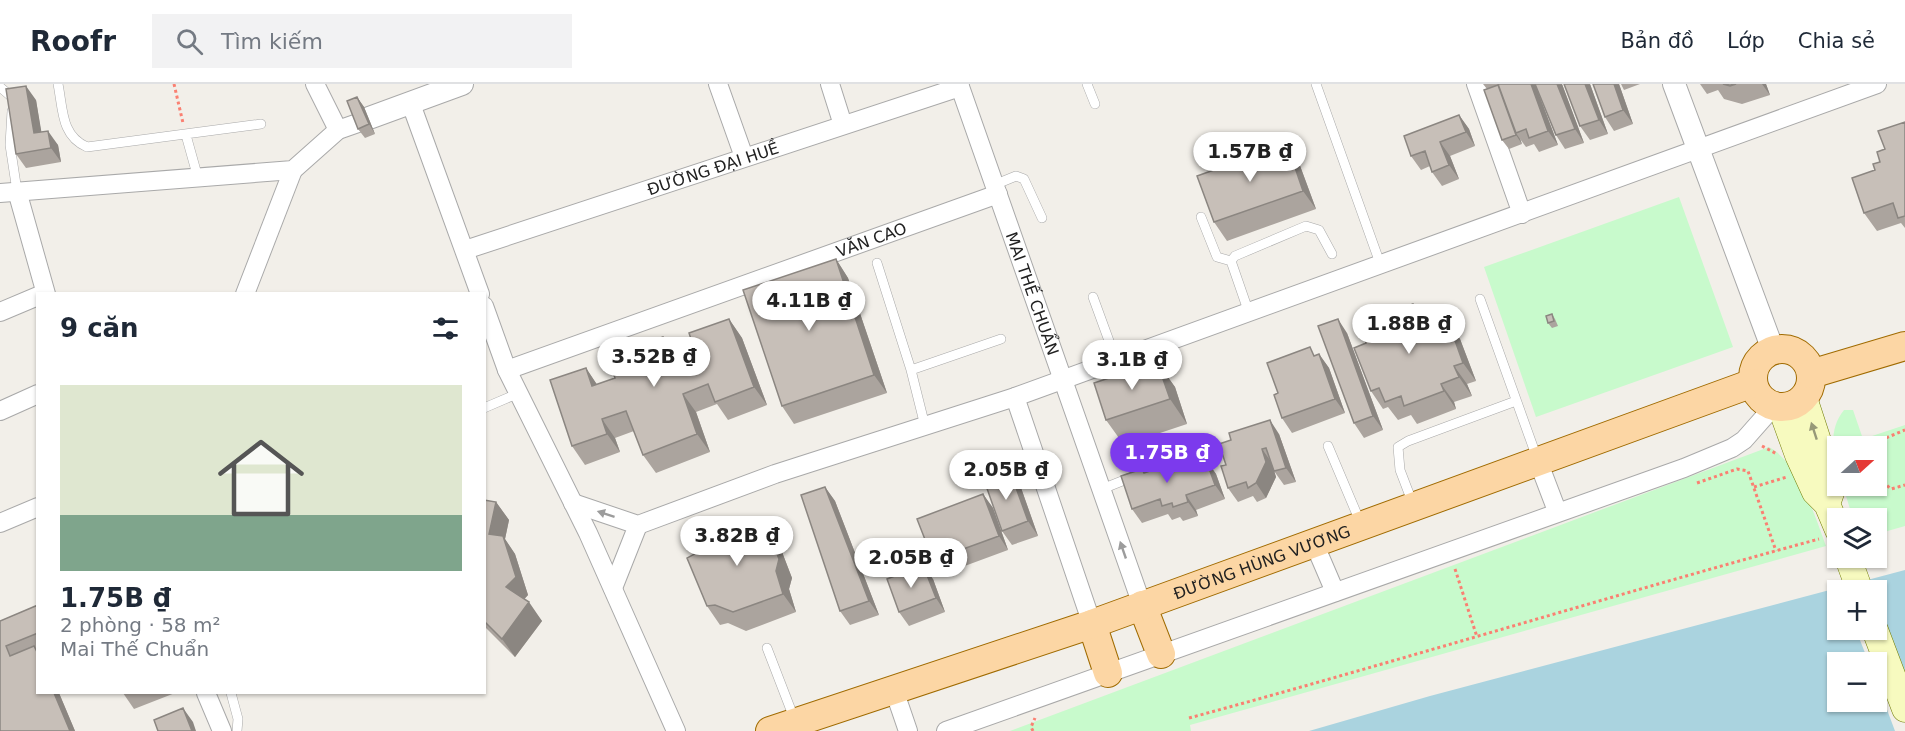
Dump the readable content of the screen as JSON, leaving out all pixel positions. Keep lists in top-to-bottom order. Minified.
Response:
{"streets":{"main road":["ĐƯỜNG HÙNG VƯƠNG"],"street":["ĐƯỜNG ĐẠI HUỀ","VĂN CAO","MAI THẾ CHUẨN"]},"crossings":[["ĐƯỜNG ĐẠI HUỀ","MAI THẾ CHUẨN"],["VĂN CAO","MAI THẾ CHUẨN"],["MAI THẾ CHUẨN","ĐƯỜNG HÙNG VƯƠNG"]],"north":"right","page":{"header":"Roofr","search":"Tìm kiếm","nav":["Bản đồ","Lớp","Chia sẻ"],"price":["1.57B ₫","4.11B ₫","1.88B ₫","3.52B ₫","3.1B ₫","1.75B ₫","2.05B ₫","3.82B ₫","2.05B ₫"],"heading":"9 căn","list":[{"name":"1.75B ₫","note":"2 phòng · 58 m² · Mai Thế Chuẩn"}],"map_buttons":["+","−"]}}
